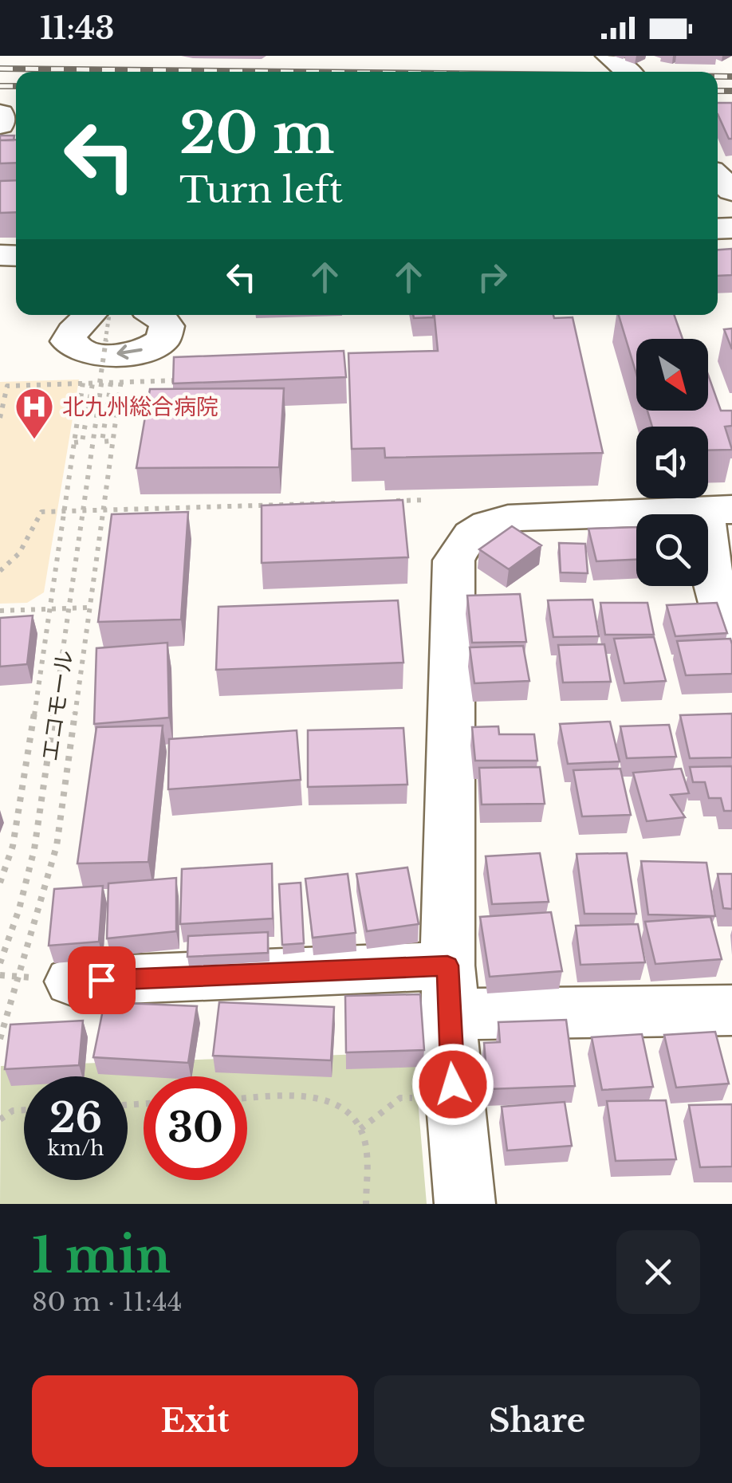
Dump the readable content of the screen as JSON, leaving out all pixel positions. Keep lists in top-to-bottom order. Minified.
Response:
{"streets":{"path":["エコモール"]},"places":{"hospital":["北九州総合病院"]},"north":"bottom right","page":{"status":"11:43","turn":["20 m","Turn left"],"speed":"26 km/h","limit":"30","heading":["1 min","80 m · 11:44"],"buttons":["Exit","Share"]}}
